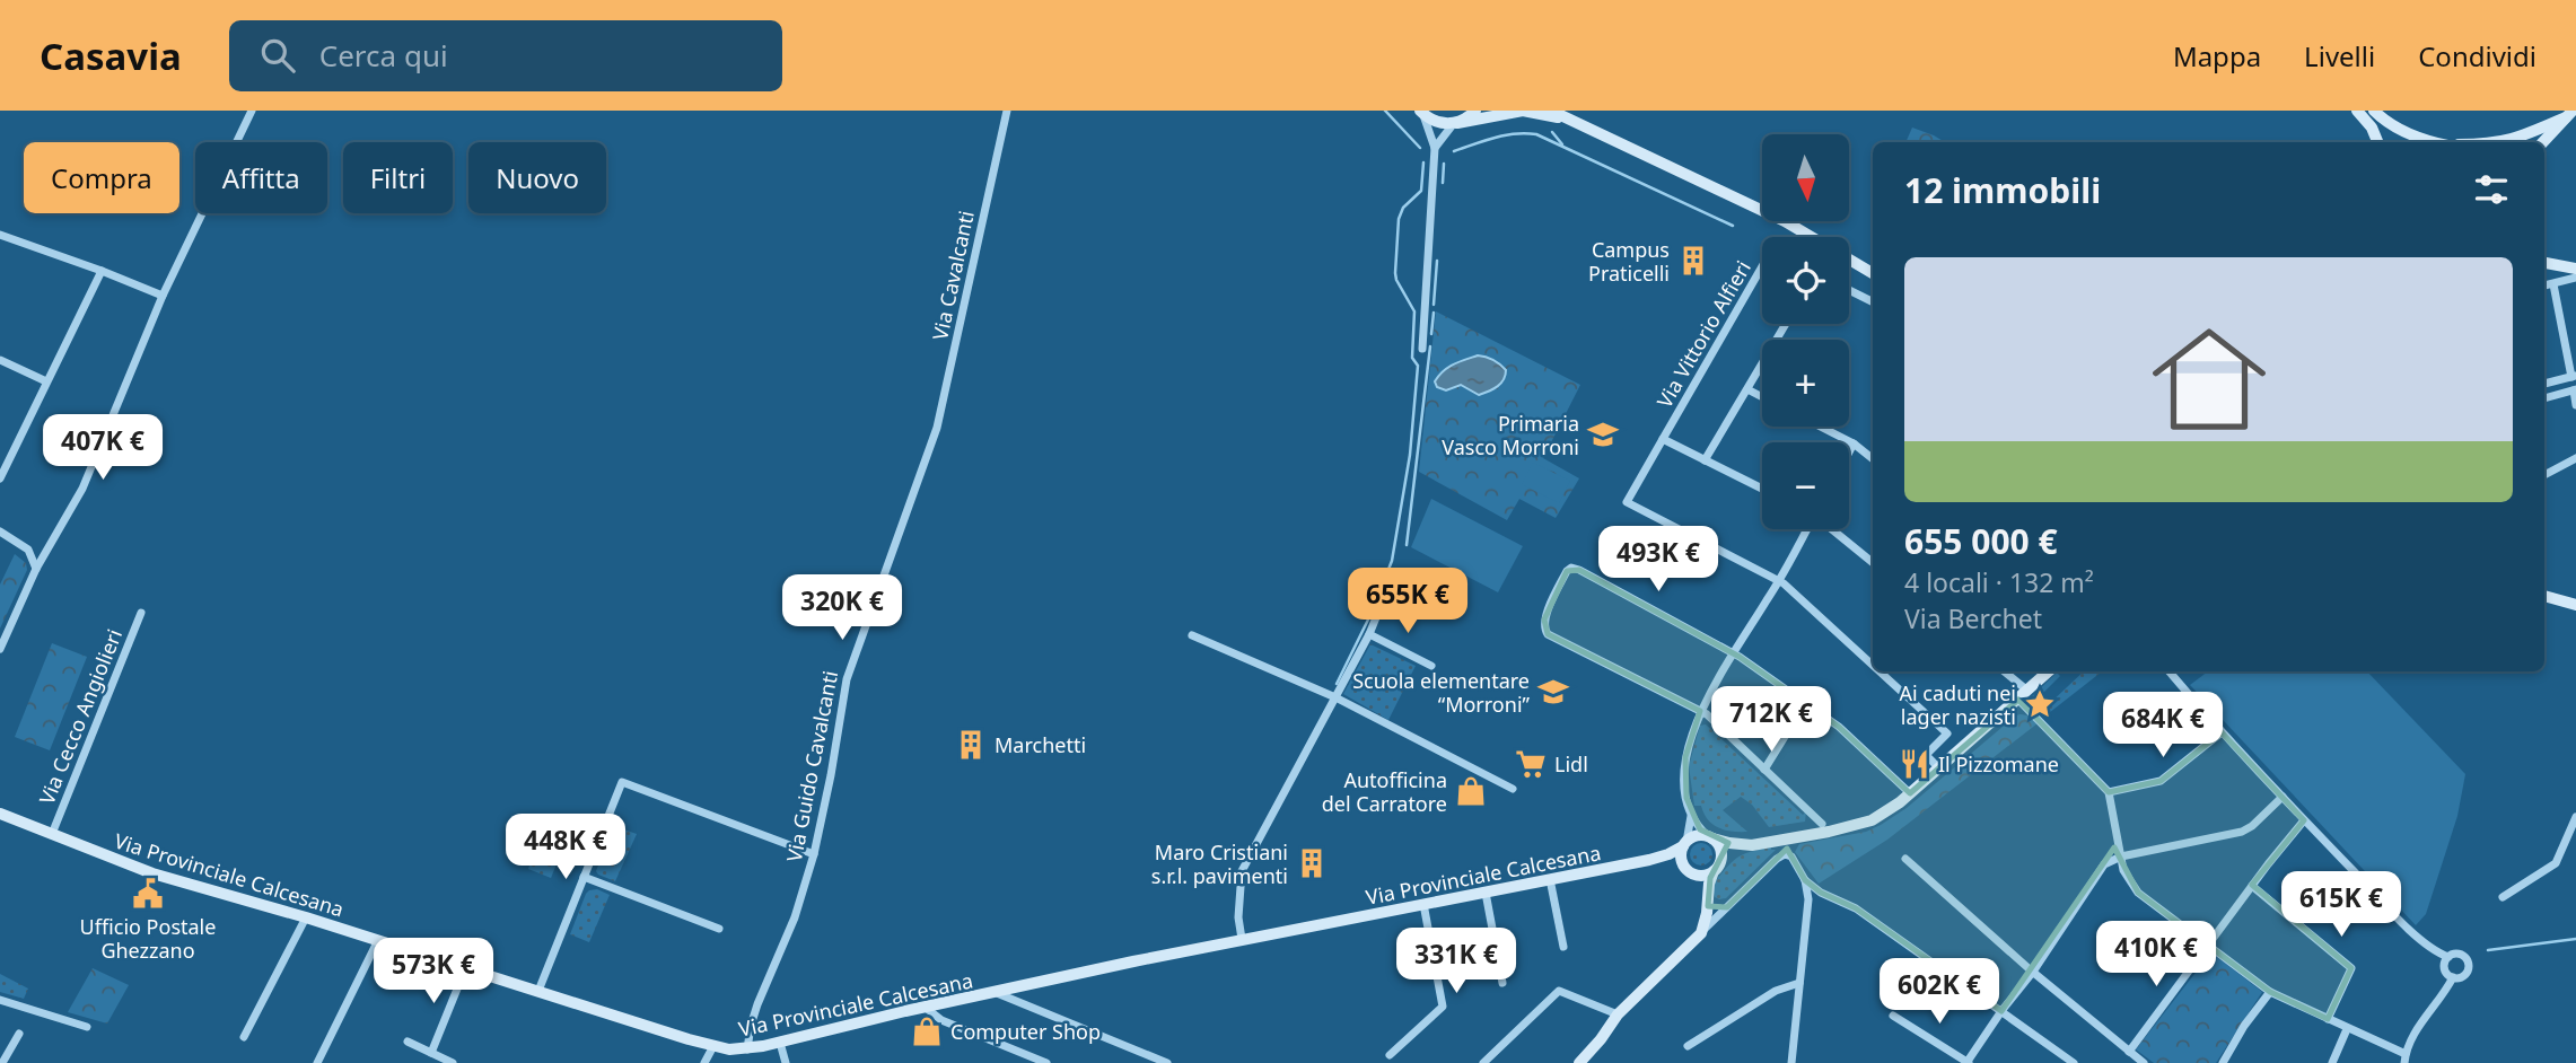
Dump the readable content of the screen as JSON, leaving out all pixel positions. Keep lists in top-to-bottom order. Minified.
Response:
{"streets":{"main road":["Via Provinciale Calcesana"],"street":["Via Cavalcanti","Via Vittorio Alfieri","Via Cecco Angiolieri","Via Guido Cavalcanti"]},"crossings":[["Via Cavalcanti","Via Guido Cavalcanti"],["Via Cecco Angiolieri","Via Provinciale Calcesana"],["Via Guido Cavalcanti","Via Provinciale Calcesana"]],"places":{"building":["Campus Praticelli","Marchetti","Maro Cristiani s.r.l. pavimenti"],"school or university":["Primaria Vasco Morroni","Scuola elementare “Morroni”"],"place":["Ai caduti nei lager nazisti"],"supermarket":["Lidl"],"restaurant":["Il Pizzomane"],"shop":["Autofficina del Carratore","Computer Shop"],"public building":["Ufficio Postale Ghezzano"]},"north":"bottom","page":{"header":"Casavia","search":"Cerca qui","nav":["Mappa","Livelli","Condividi"],"map_buttons":["+","−"],"chip":["Compra","Affitta","Filtri","Nuovo"],"heading":"12 immobili","list":[{"name":"655 000 €","note":"4 locali · 132 m² · Via Berchet"}],"price":["407K €","493K €","655K €","320K €","712K €","684K €","448K €","615K €","410K €","331K €","573K €","602K €"]}}
